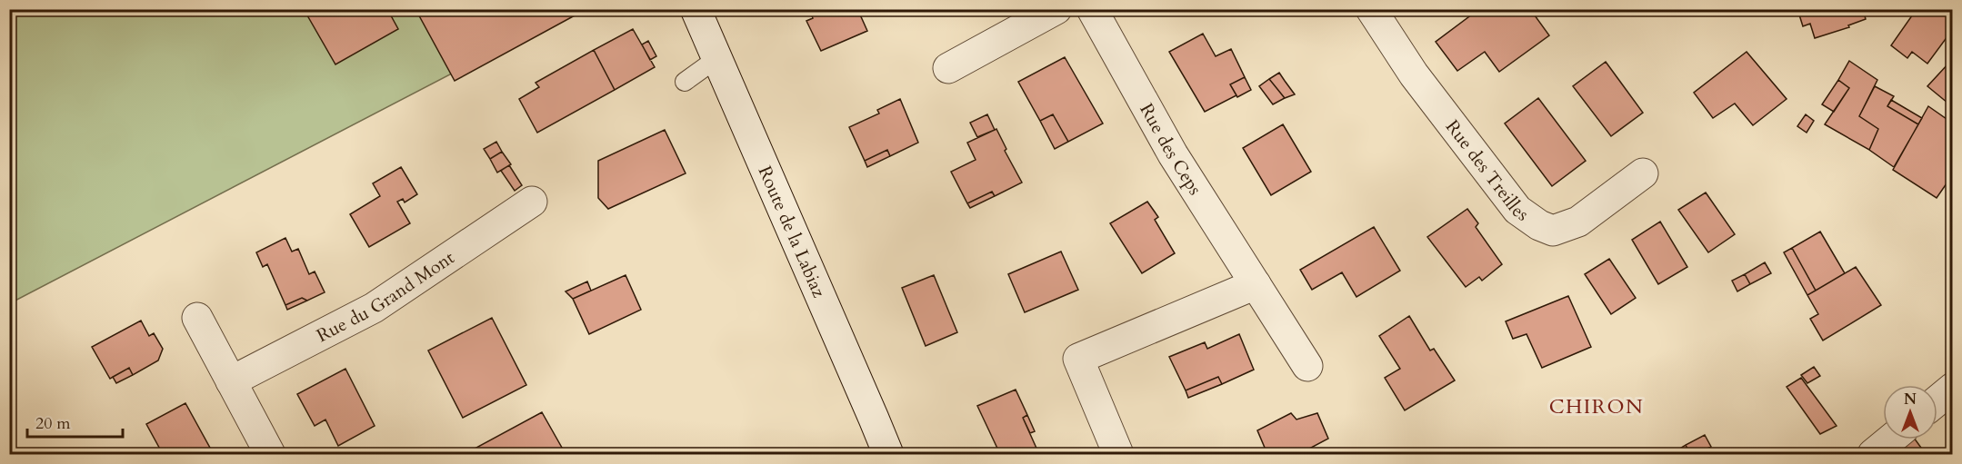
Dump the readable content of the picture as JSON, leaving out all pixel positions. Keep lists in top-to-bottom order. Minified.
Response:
{"streets":{"street":["Rue des Ceps","Rue des Treilles","Route de la Labiaz","Rue du Grand Mont"]},"districts":["CHIRON"],"scale_bar":"20 m","north":"top"}
